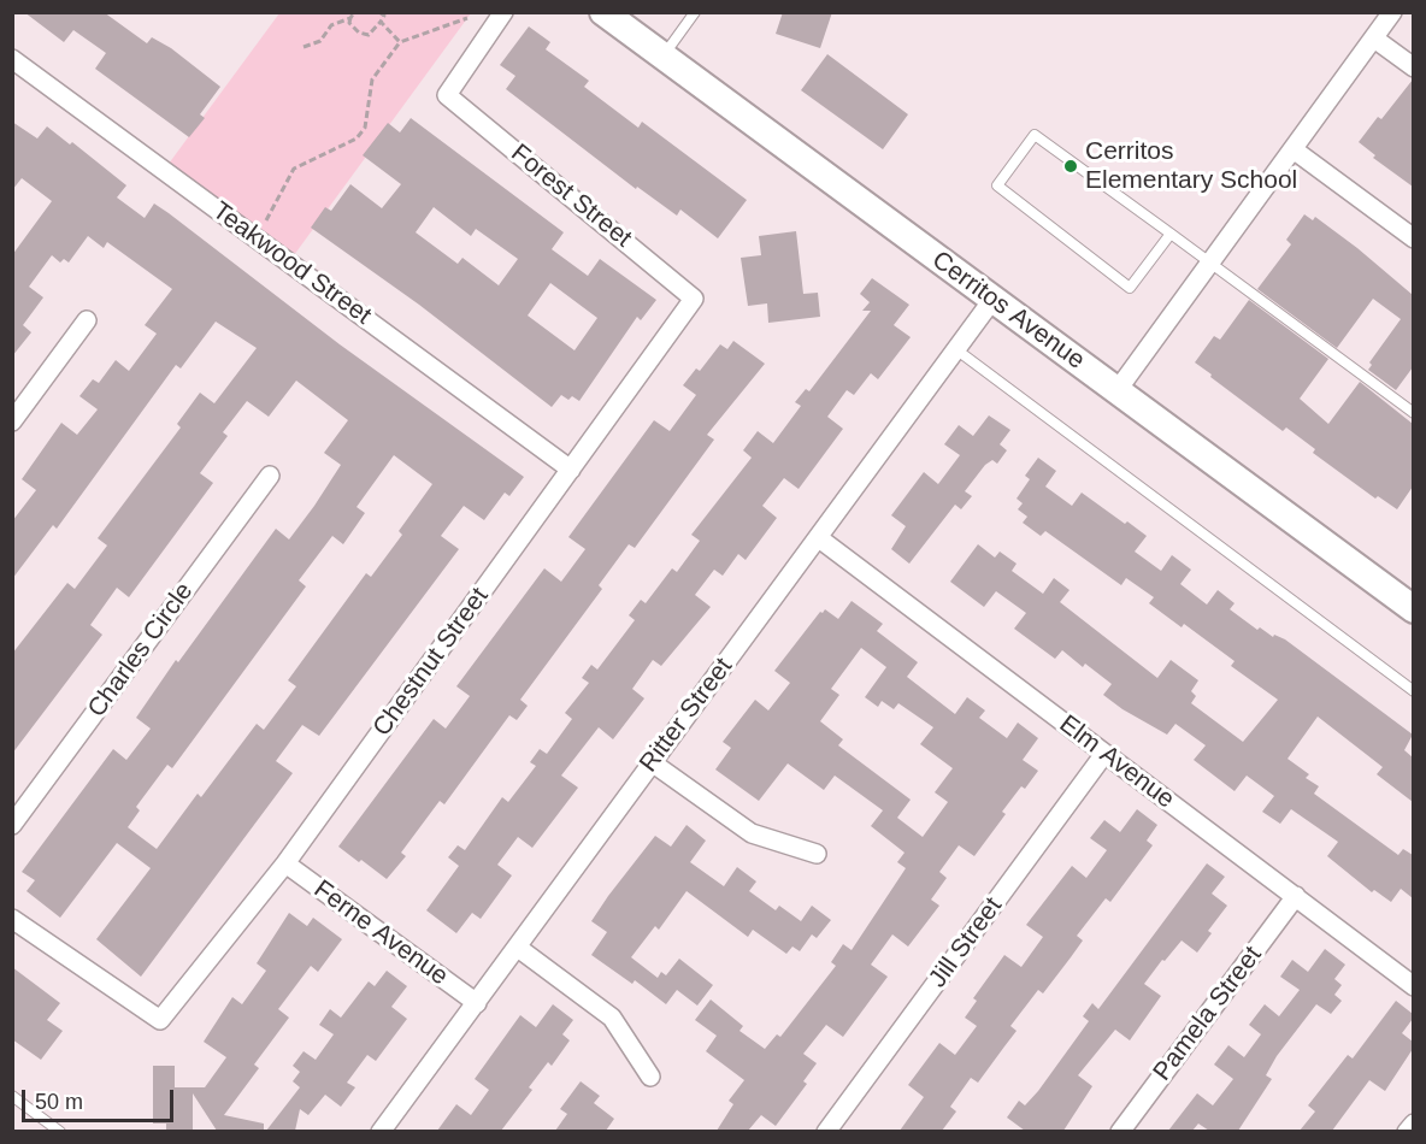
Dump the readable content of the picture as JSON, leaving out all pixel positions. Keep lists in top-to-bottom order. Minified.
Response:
{"streets":{"main road":["Cerritos Avenue"],"street":["Forest Street","Teakwood Street","Charles Circle","Chestnut Street","Ritter Street","Elm Avenue","Ferne Avenue","Jill Street","Pamela Street"]},"crossings":[["Forest Street","Chestnut Street"],["Teakwood Street","Chestnut Street"],["Cerritos Avenue","Ritter Street"],["Chestnut Street","Ferne Avenue"],["Ritter Street","Elm Avenue"],["Ritter Street","Ferne Avenue"],["Elm Avenue","Jill Street"],["Elm Avenue","Pamela Street"]],"places":["Cerritos Elementary School"],"scale_bar":"50 m"}
